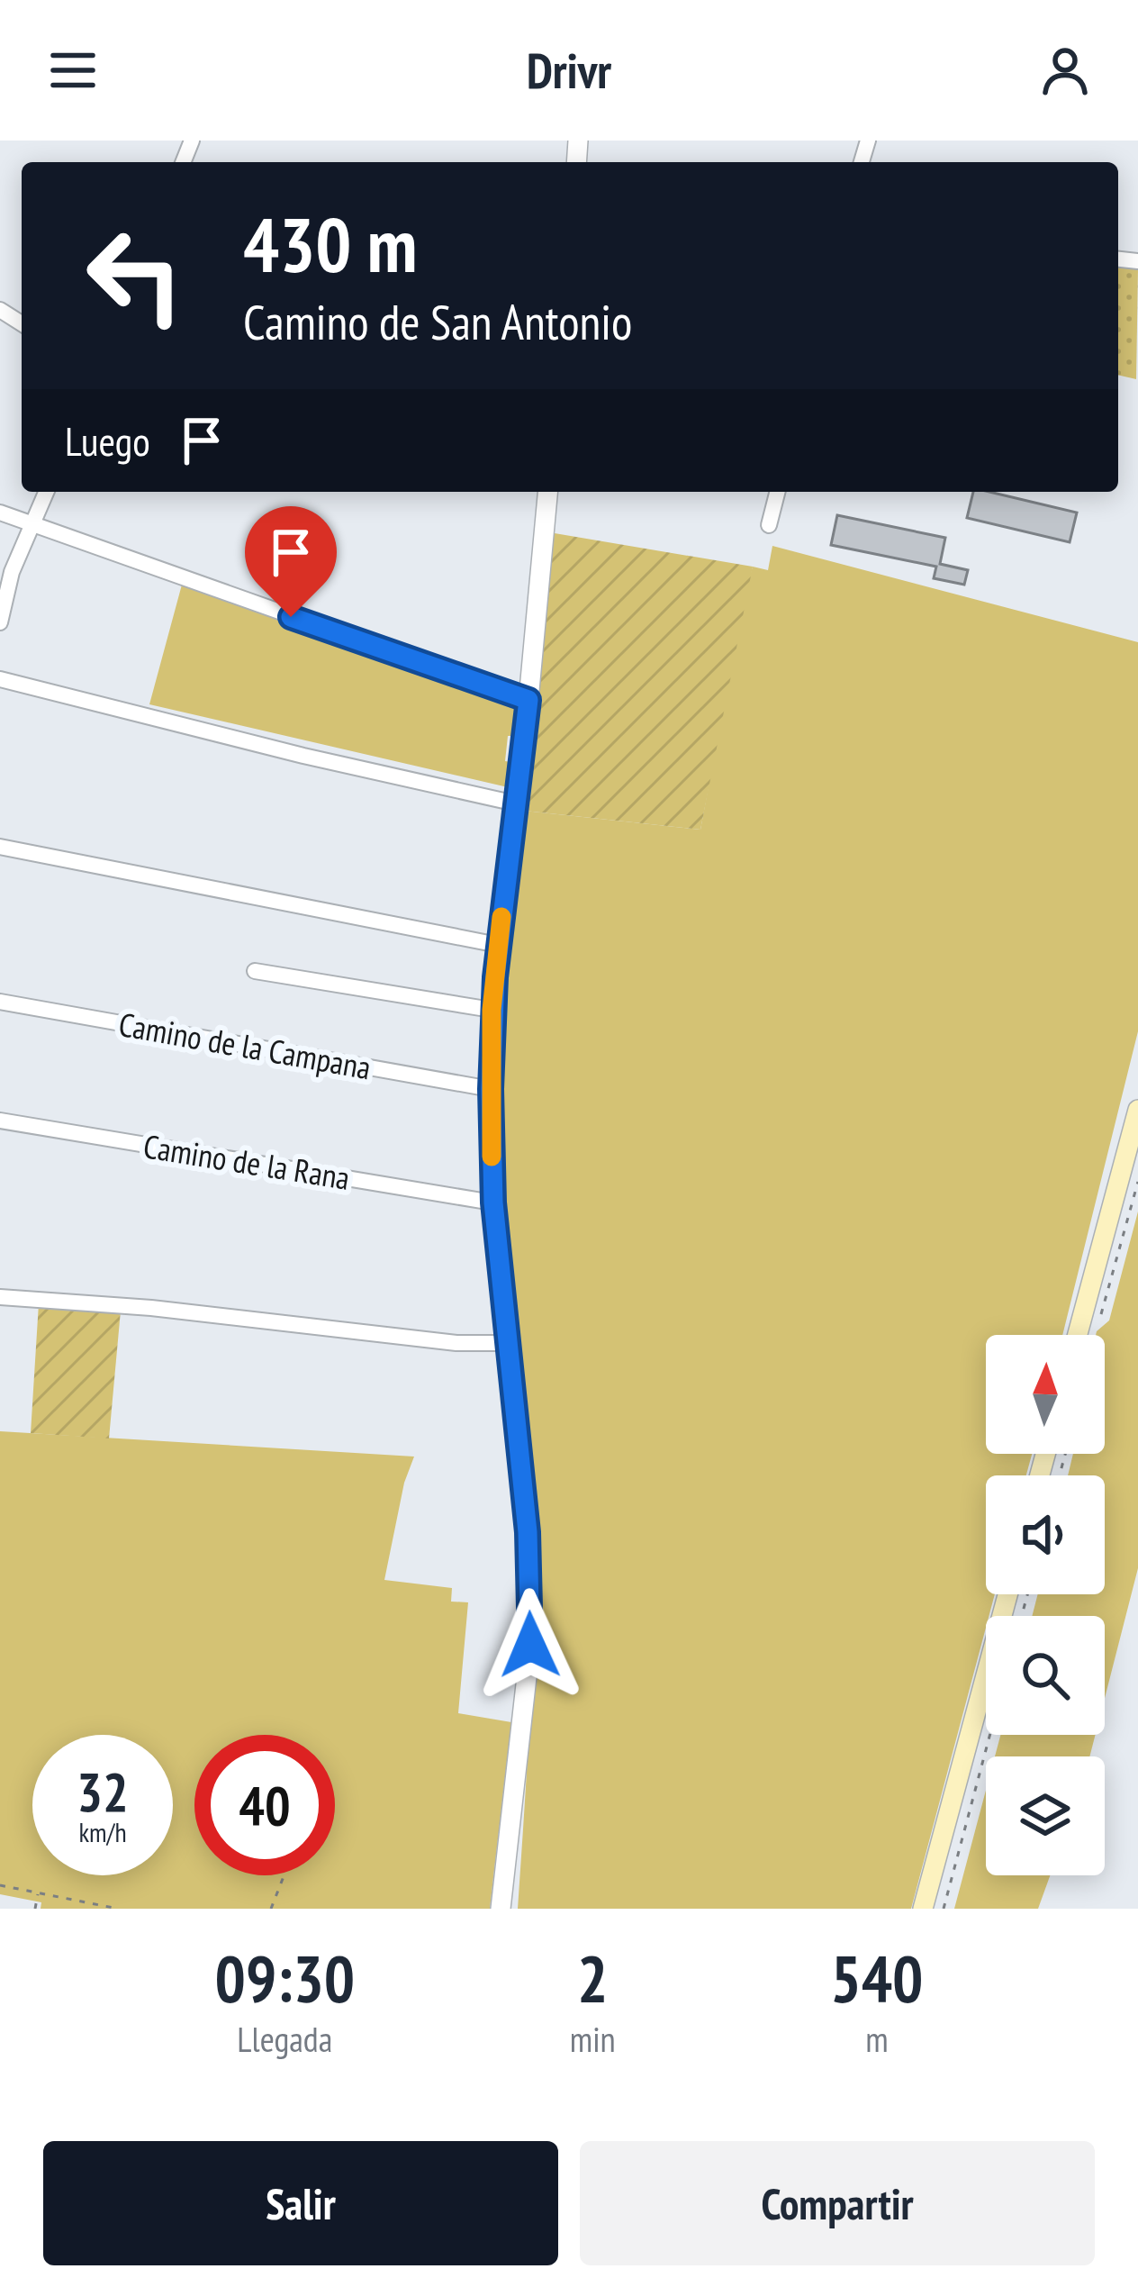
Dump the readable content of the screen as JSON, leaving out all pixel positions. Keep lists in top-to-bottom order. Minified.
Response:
{"streets":{"street":["Camino de la Campana","Camino de la Rana"]},"north":"top","page":{"header":"Drivr","turn":["430 m","Camino de San Antonio"],"then":"Luego","speed":"32 km/h","limit":"40","eta":["09:30","Llegada","2","min","540","m"],"buttons":["Salir","Compartir"]}}
